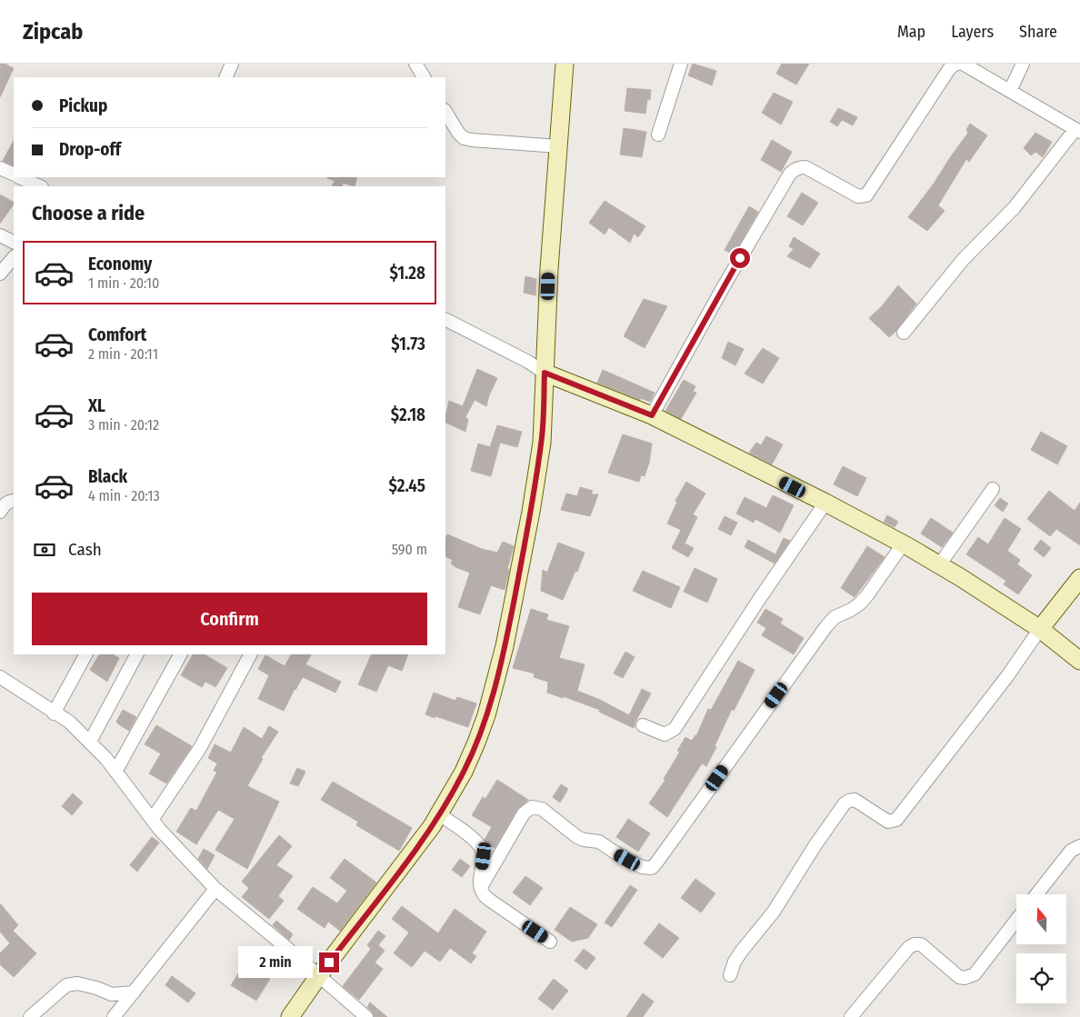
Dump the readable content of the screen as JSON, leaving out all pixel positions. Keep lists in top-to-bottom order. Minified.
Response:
{"north":"top","page":{"header":"Zipcab","nav":["Map","Layers","Share"],"banner":["Pickup","Drop-off"],"heading":"Choose a ride","list":[{"name":"Economy","note":"1 min · 20:10","value":"$1.28"},{"name":"Comfort","note":"2 min · 20:11","value":"$1.73"},{"name":"XL","note":"3 min · 20:12","value":"$2.18"},{"name":"Black","note":"4 min · 20:13","value":"$2.45"}],"pay":["Cash","590 m"],"buttons":"Confirm","bubble":"2 min"}}
